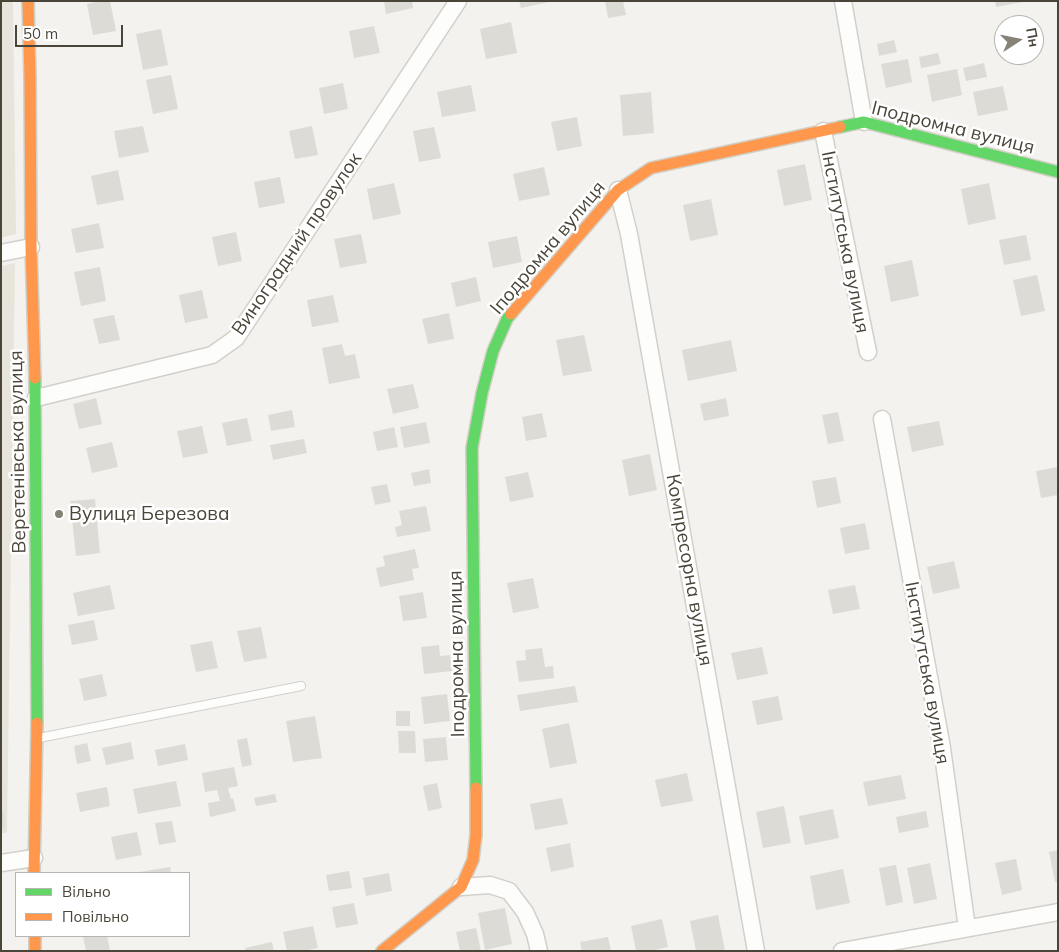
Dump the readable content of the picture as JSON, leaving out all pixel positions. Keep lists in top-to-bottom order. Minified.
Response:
{"streets":{"street":["Іподромна вулиця","Інститутська вулиця","Виноградний провулок","Веретенівська вулиця","Компресорна вулиця"]},"crossings":[["Іподромна вулиця","Інститутська вулиця"],["Іподромна вулиця","Компресорна вулиця"],["Виноградний провулок","Веретенівська вулиця"]],"places":["Вулиця Березова"],"legend":["Вільно","Повільно"],"scale_bar":"50 m","north":"right"}
